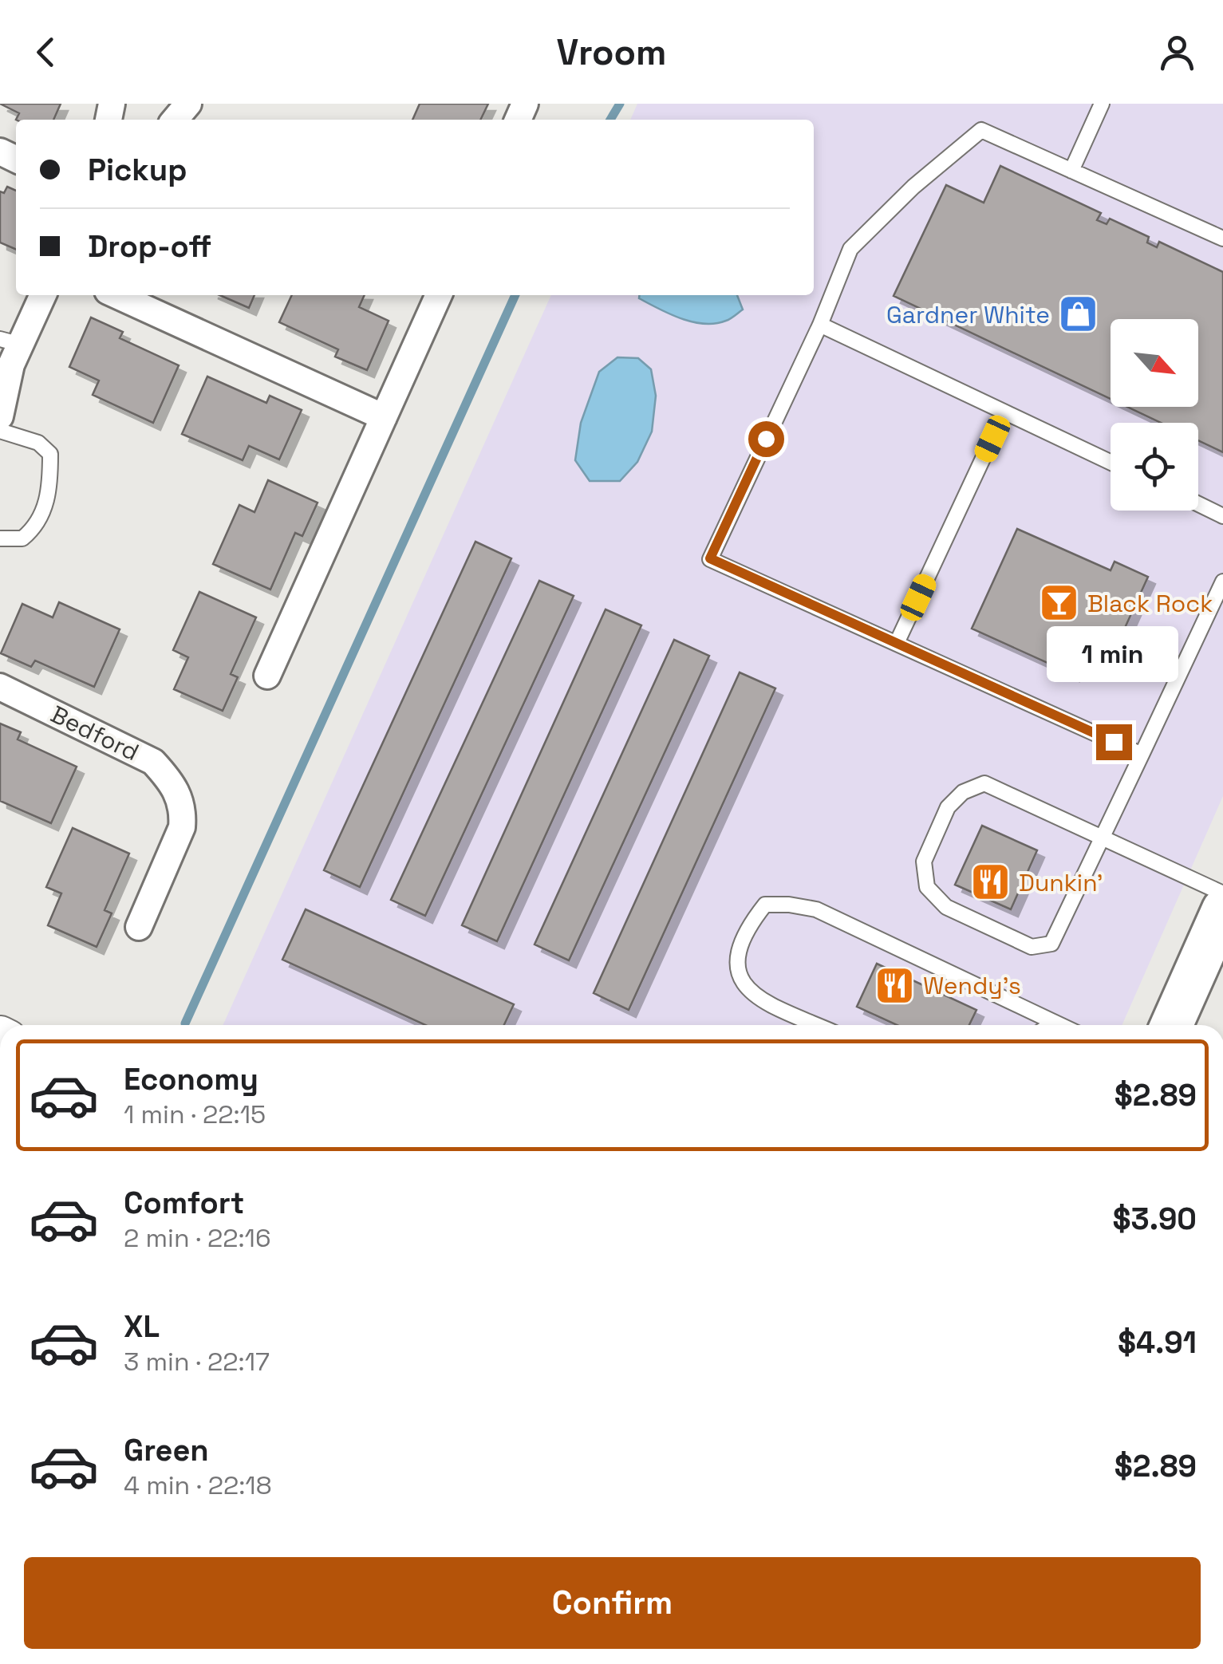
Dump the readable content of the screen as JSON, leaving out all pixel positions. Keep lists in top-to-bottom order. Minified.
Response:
{"streets":{"street":["Bedford"]},"places":{"shop":["Gardner White"],"bar":["Black Rock"],"restaurant":["Dunkin'","Wendy's"]},"north":"bottom right","page":{"header":"Vroom","banner":["Pickup","Drop-off"],"bubble":"1 min","list":[{"name":"Economy","note":"1 min · 22:15","value":"$2.89"},{"name":"Comfort","note":"2 min · 22:16","value":"$3.90"},{"name":"XL","note":"3 min · 22:17","value":"$4.91"},{"name":"Green","note":"4 min · 22:18","value":"$2.89"}],"buttons":"Confirm"}}
